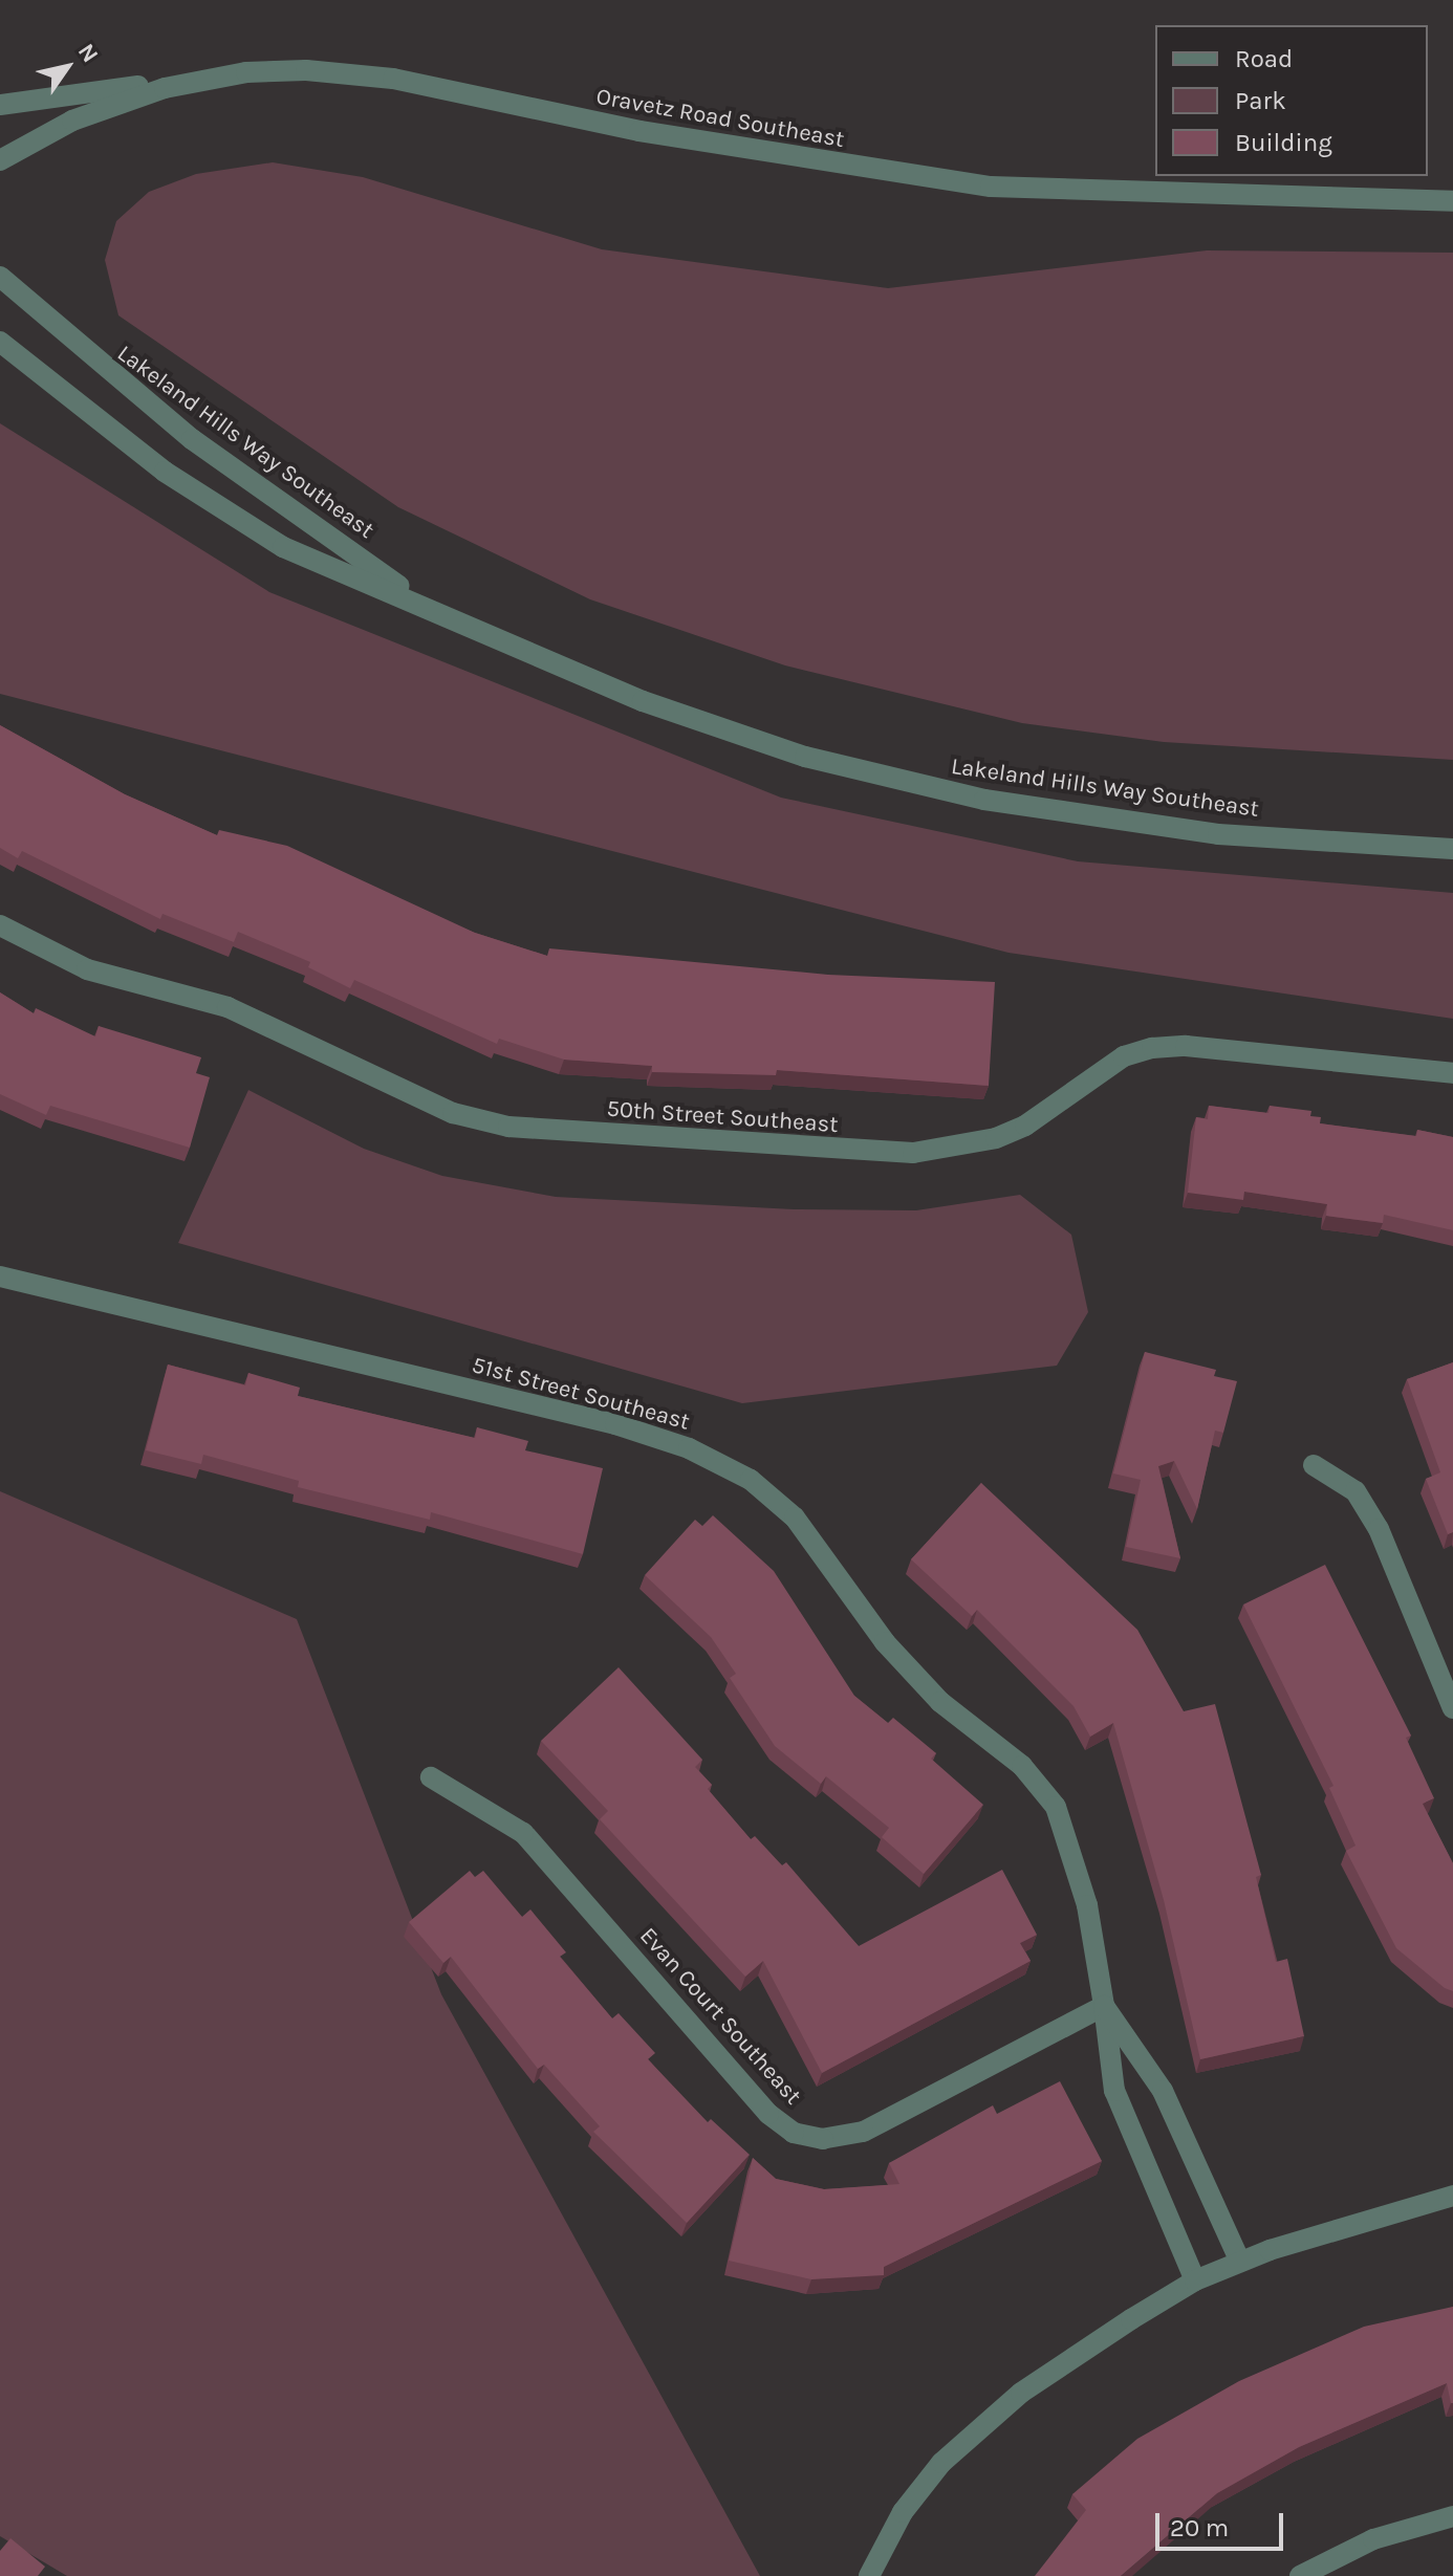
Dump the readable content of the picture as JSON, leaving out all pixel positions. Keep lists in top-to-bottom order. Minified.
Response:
{"streets":{"street":["Oravetz Road Southeast","Lakeland Hills Way Southeast","50th Street Southeast","51st Street Southeast","Evan Court Southeast"]},"crossings":[["51st Street Southeast","Evan Court Southeast"]],"legend":["Road","Park","Building"],"scale_bar":"20 m","north":"top right"}
